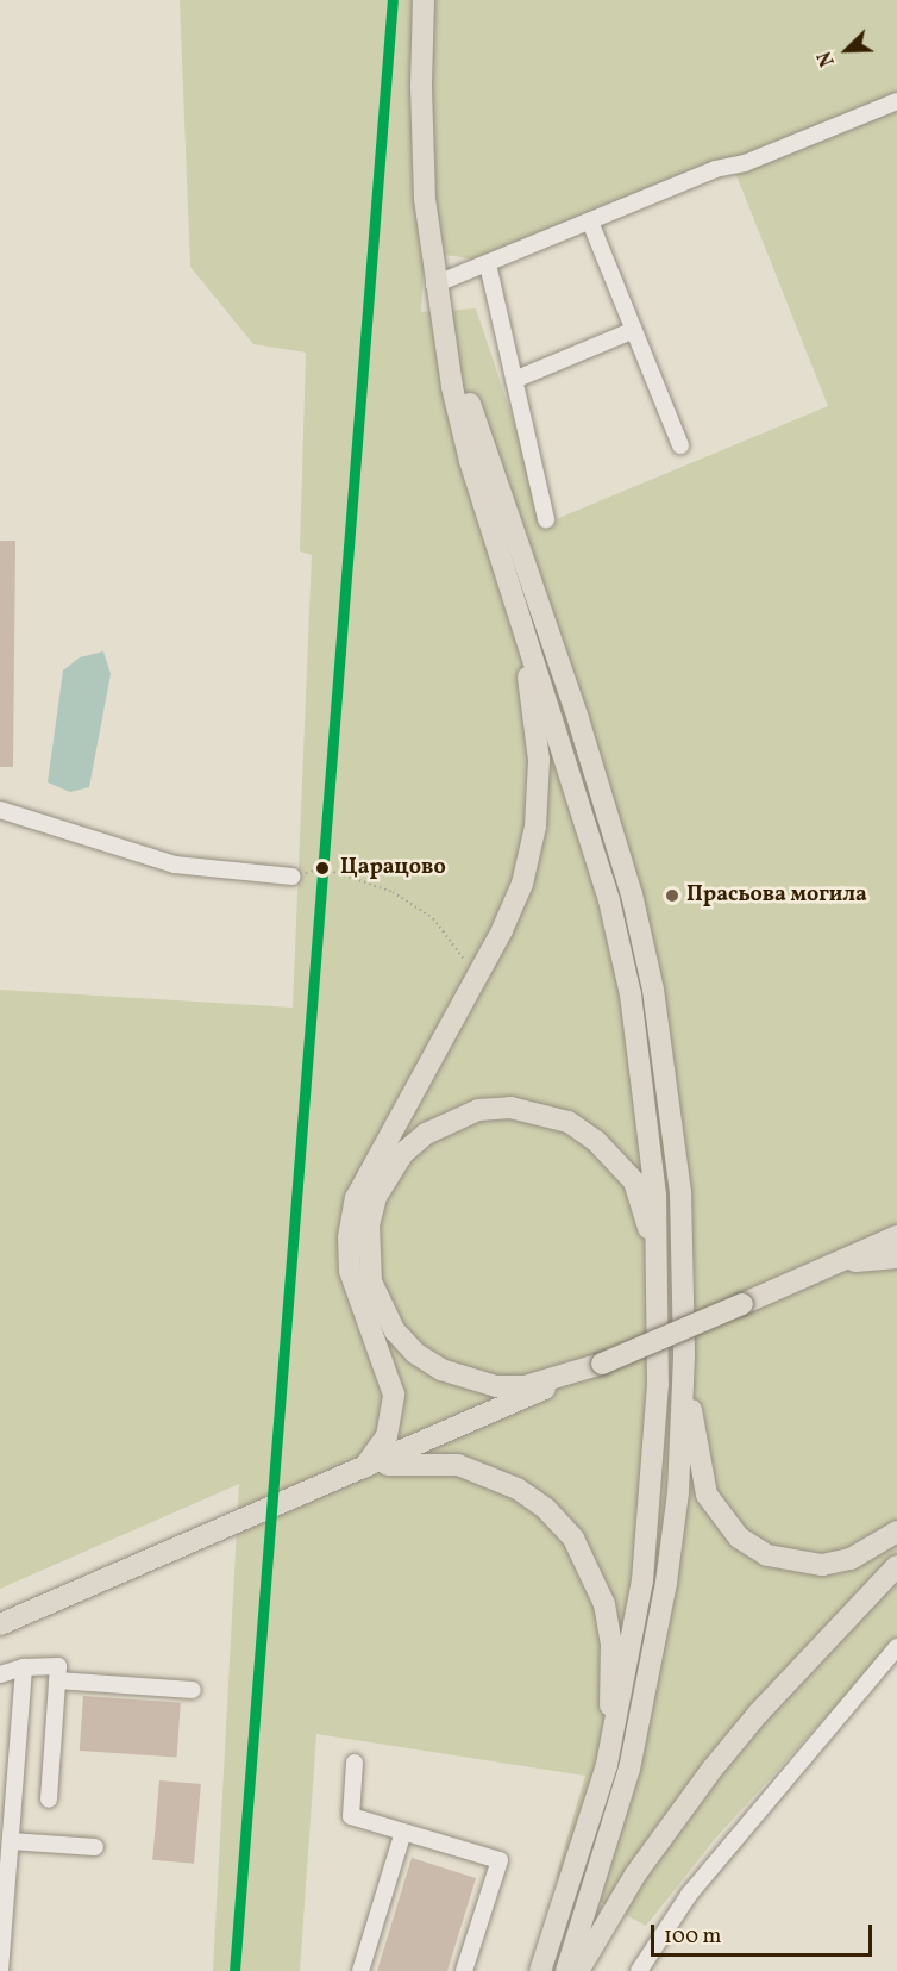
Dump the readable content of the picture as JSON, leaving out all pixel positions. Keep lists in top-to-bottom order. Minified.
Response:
{"places":["Царацово","Прасьова могила"],"scale_bar":"100 m","north":"bottom left"}
